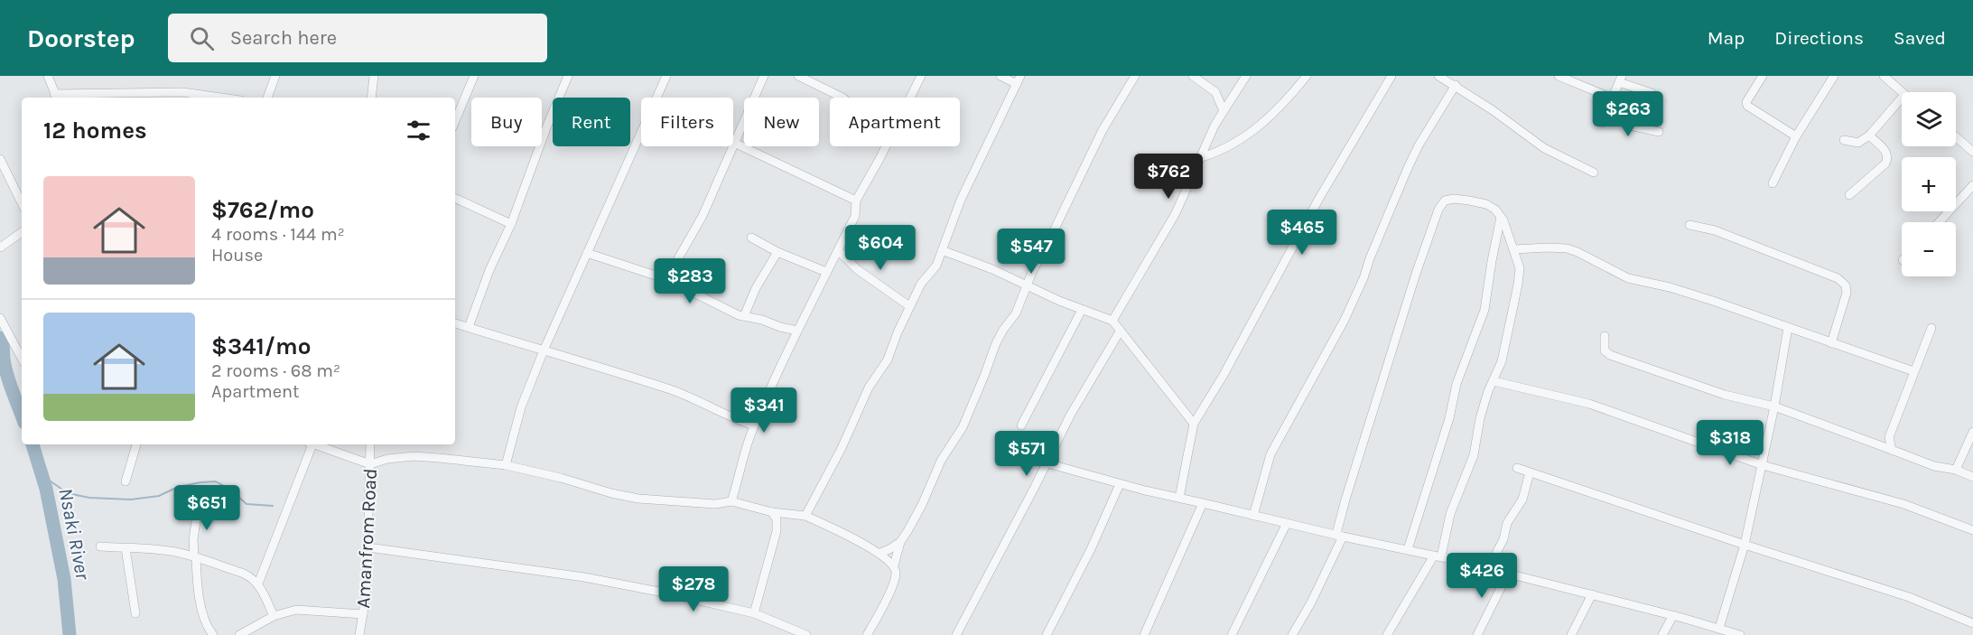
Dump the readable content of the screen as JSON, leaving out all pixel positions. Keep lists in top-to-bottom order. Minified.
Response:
{"streets":{"street":["Amanfrom Road"]},"water":["Nsaki River"],"page":{"header":"Doorstep","search":"Search here","nav":["Map","Directions","Saved"],"price":["$263","$762","$465","$604","$547","$283","$341","$318","$571","$651","$426","$278"],"map_buttons":["+","−"],"chip":["Buy","Rent","Filters","New","Apartment"],"heading":"12 homes","list":[{"name":"$762/mo","note":"4 rooms · 144 m² · House"},{"name":"$341/mo","note":"2 rooms · 68 m² · Apartment"}]}}
